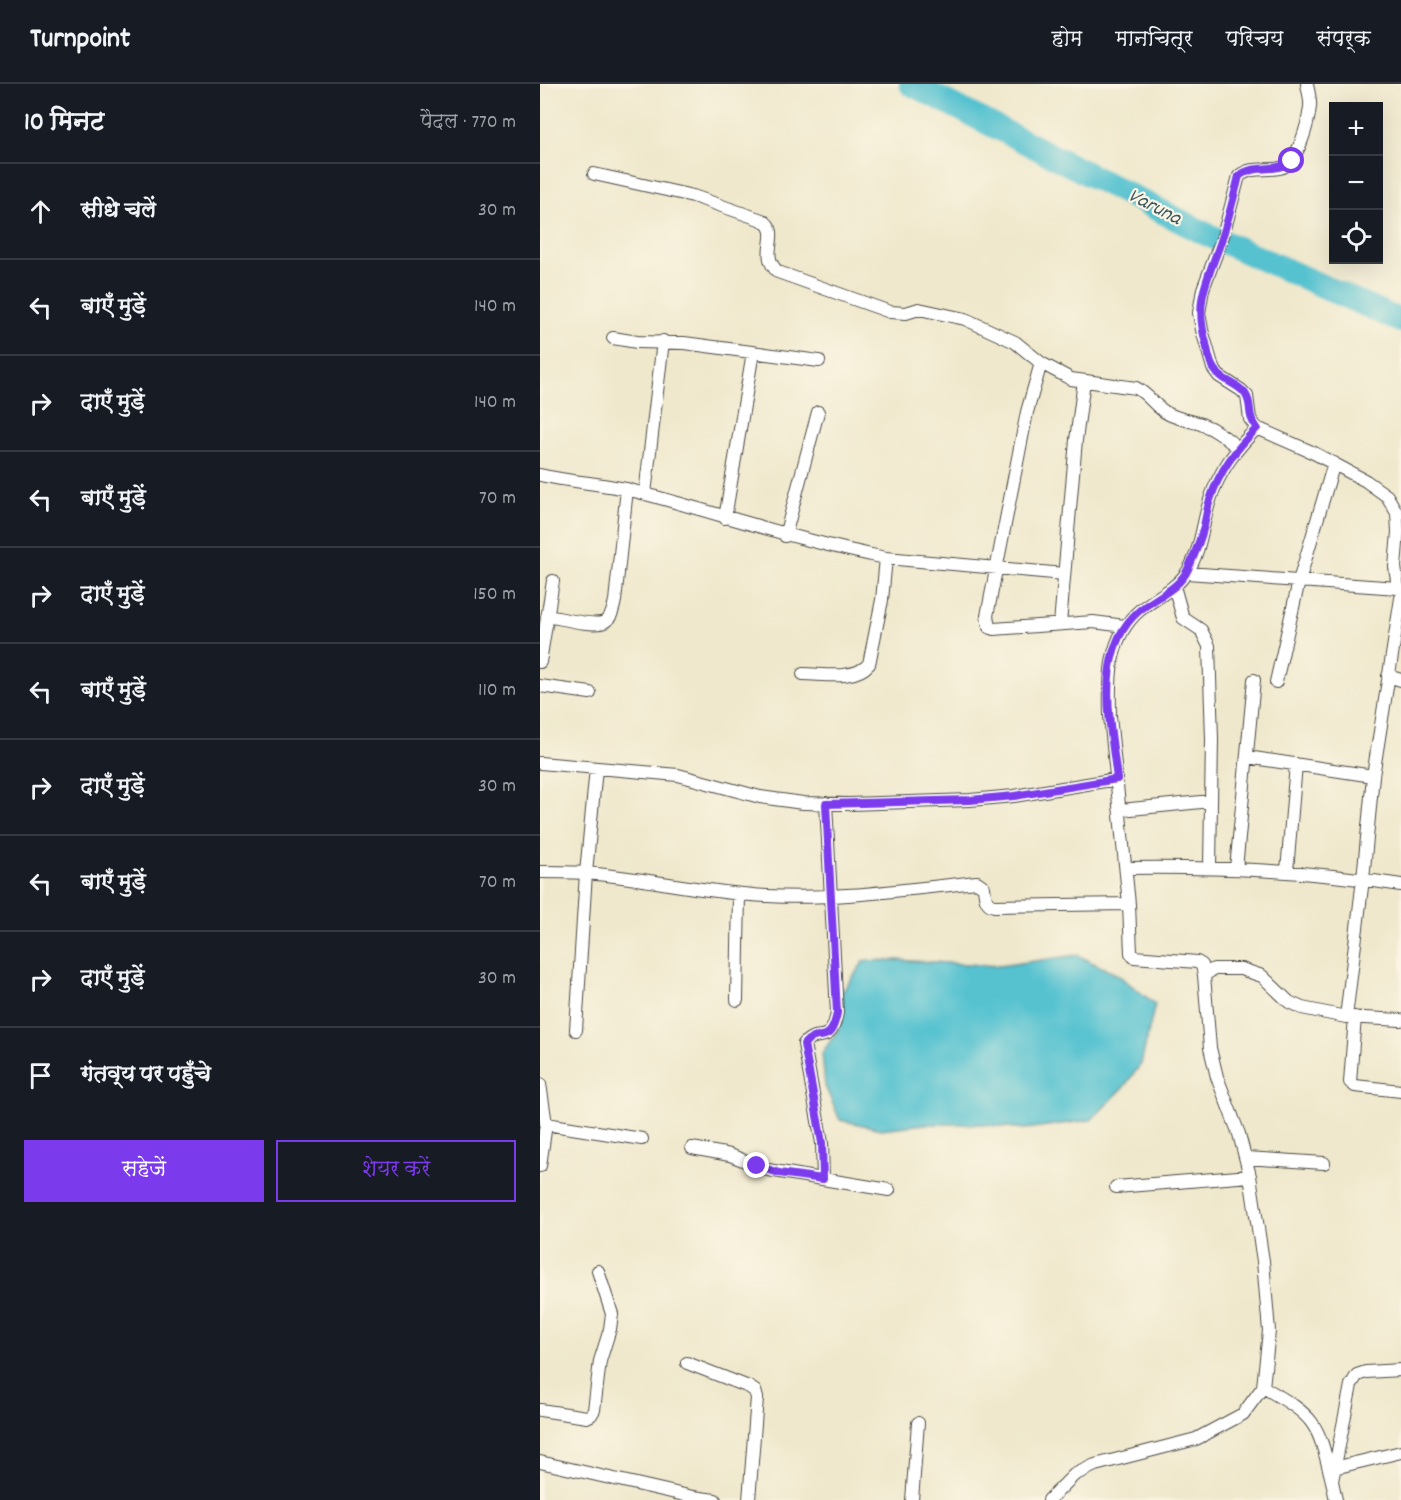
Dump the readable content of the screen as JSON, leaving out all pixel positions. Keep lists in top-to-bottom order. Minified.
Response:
{"water":["Varuna"],"page":{"header":"Turnpoint","nav":["होम","मानचित्र","परिचय","संपर्क"],"heading":["10 मिनट","पैदल · 770 m"],"map_buttons":["+","−"],"list":[["सीधे चलें","30 m"],["बाएँ मुड़ें","140 m"],["दाएँ मुड़ें","140 m"],["बाएँ मुड़ें","70 m"],["दाएँ मुड़ें","150 m"],["बाएँ मुड़ें","110 m"],["दाएँ मुड़ें","30 m"],["बाएँ मुड़ें","70 m"],["दाएँ मुड़ें","30 m"],"गंतव्य पर पहुँचे"],"buttons":["सहेजें","शेयर करें"]}}
